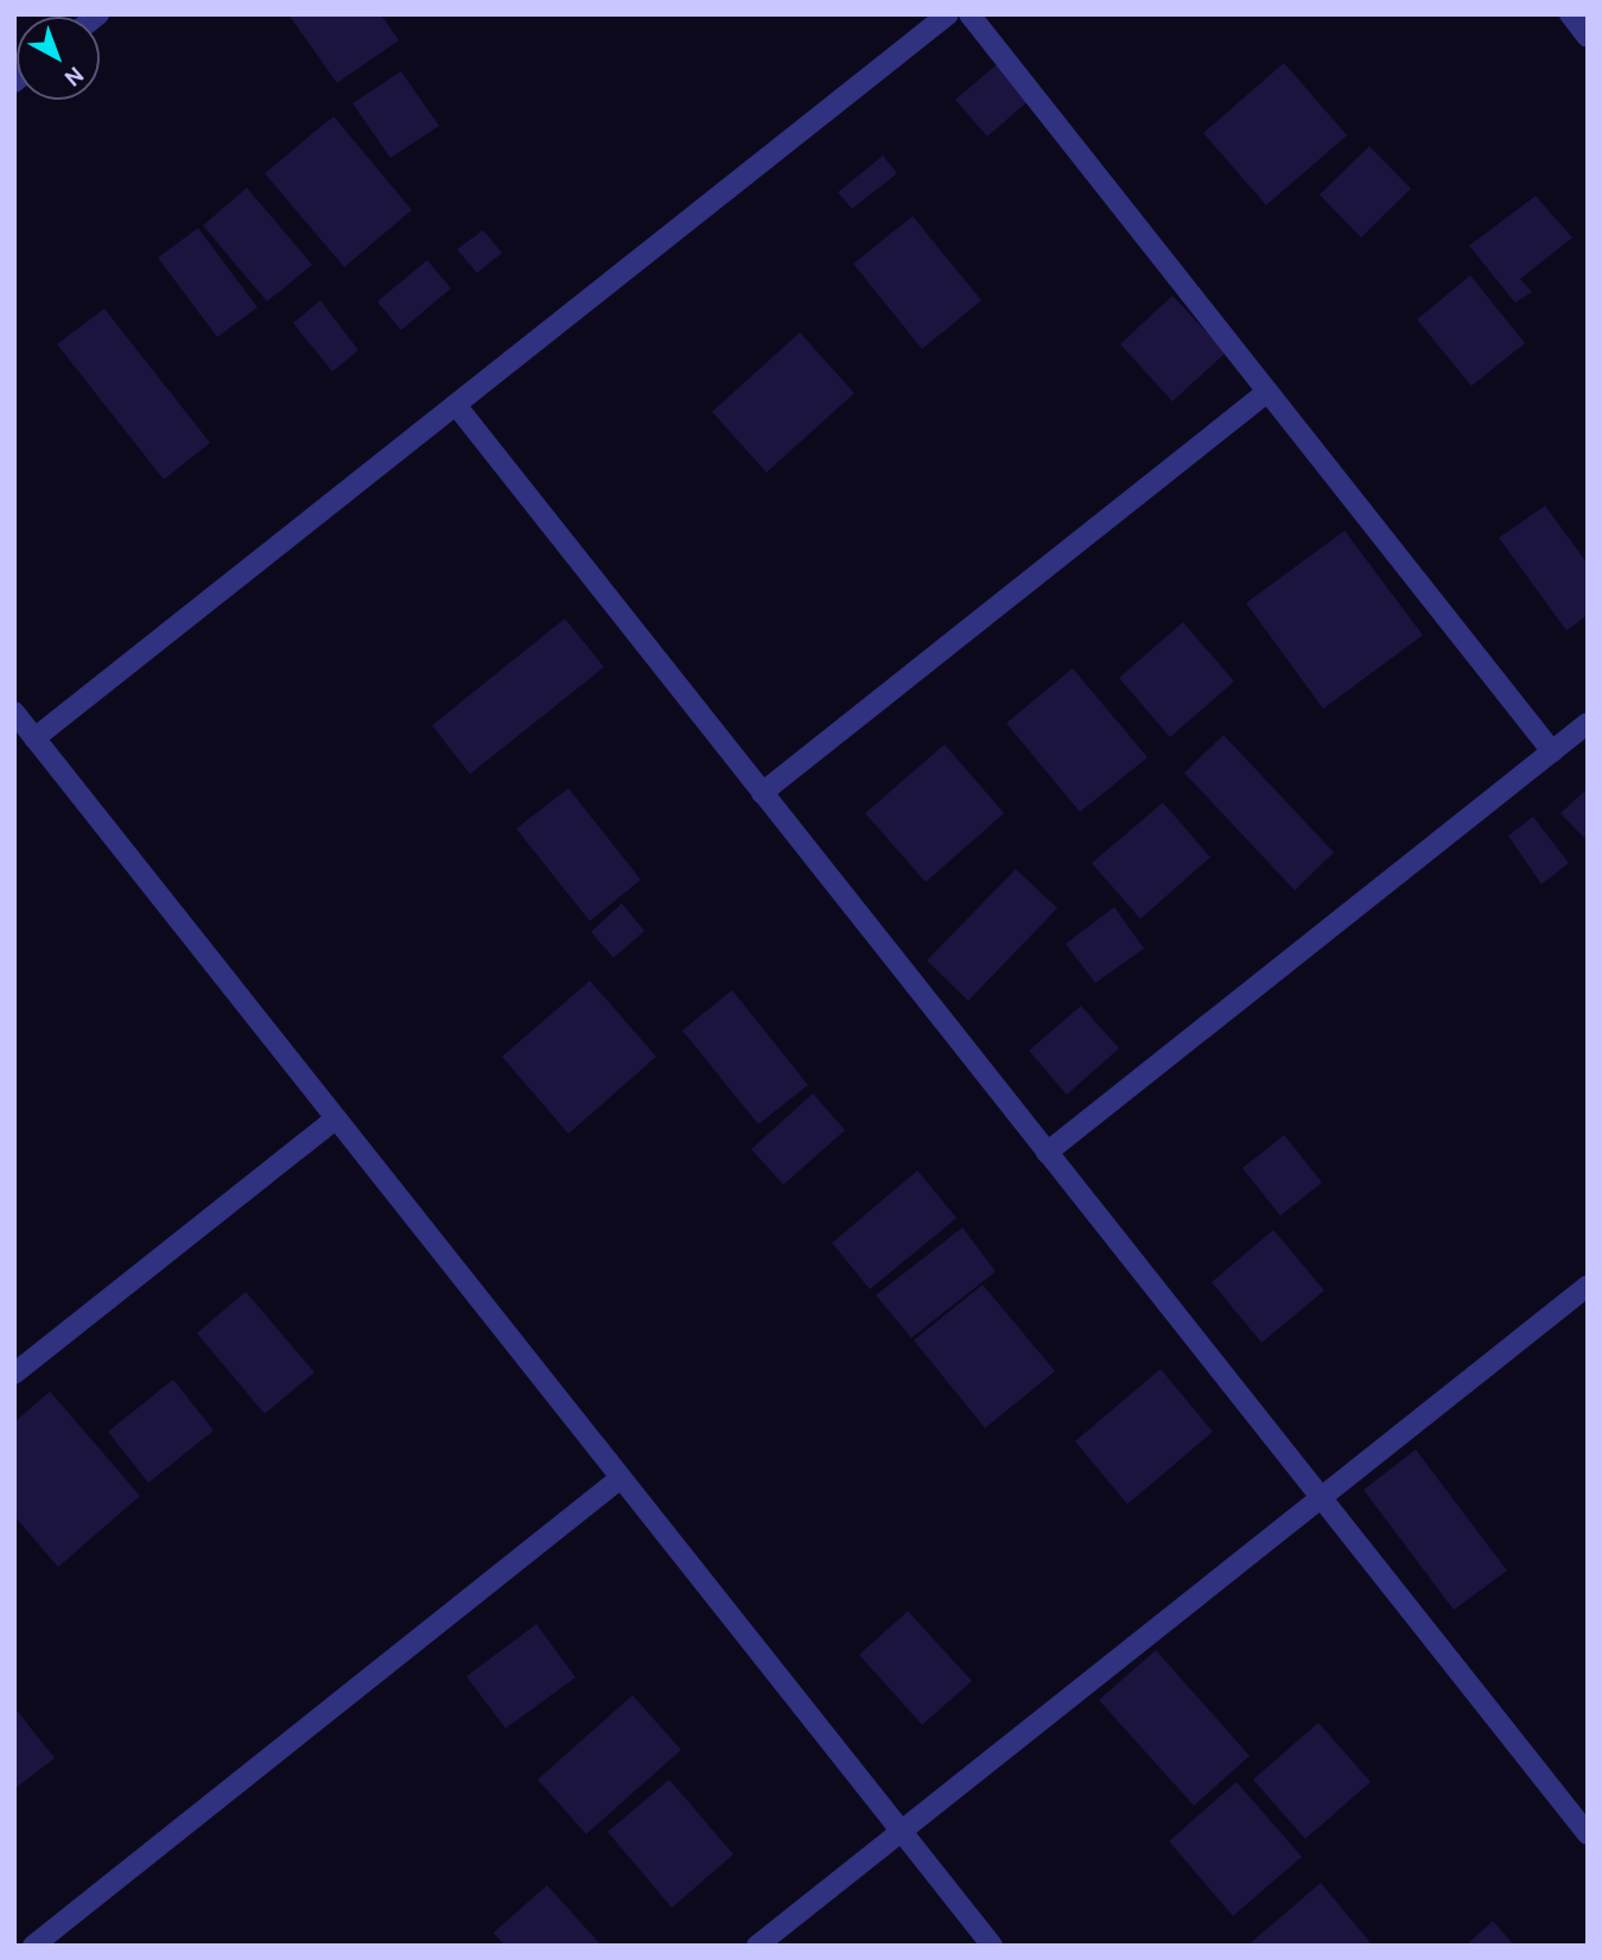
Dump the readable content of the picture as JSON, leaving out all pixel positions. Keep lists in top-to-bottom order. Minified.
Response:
{"north":"bottom right"}
